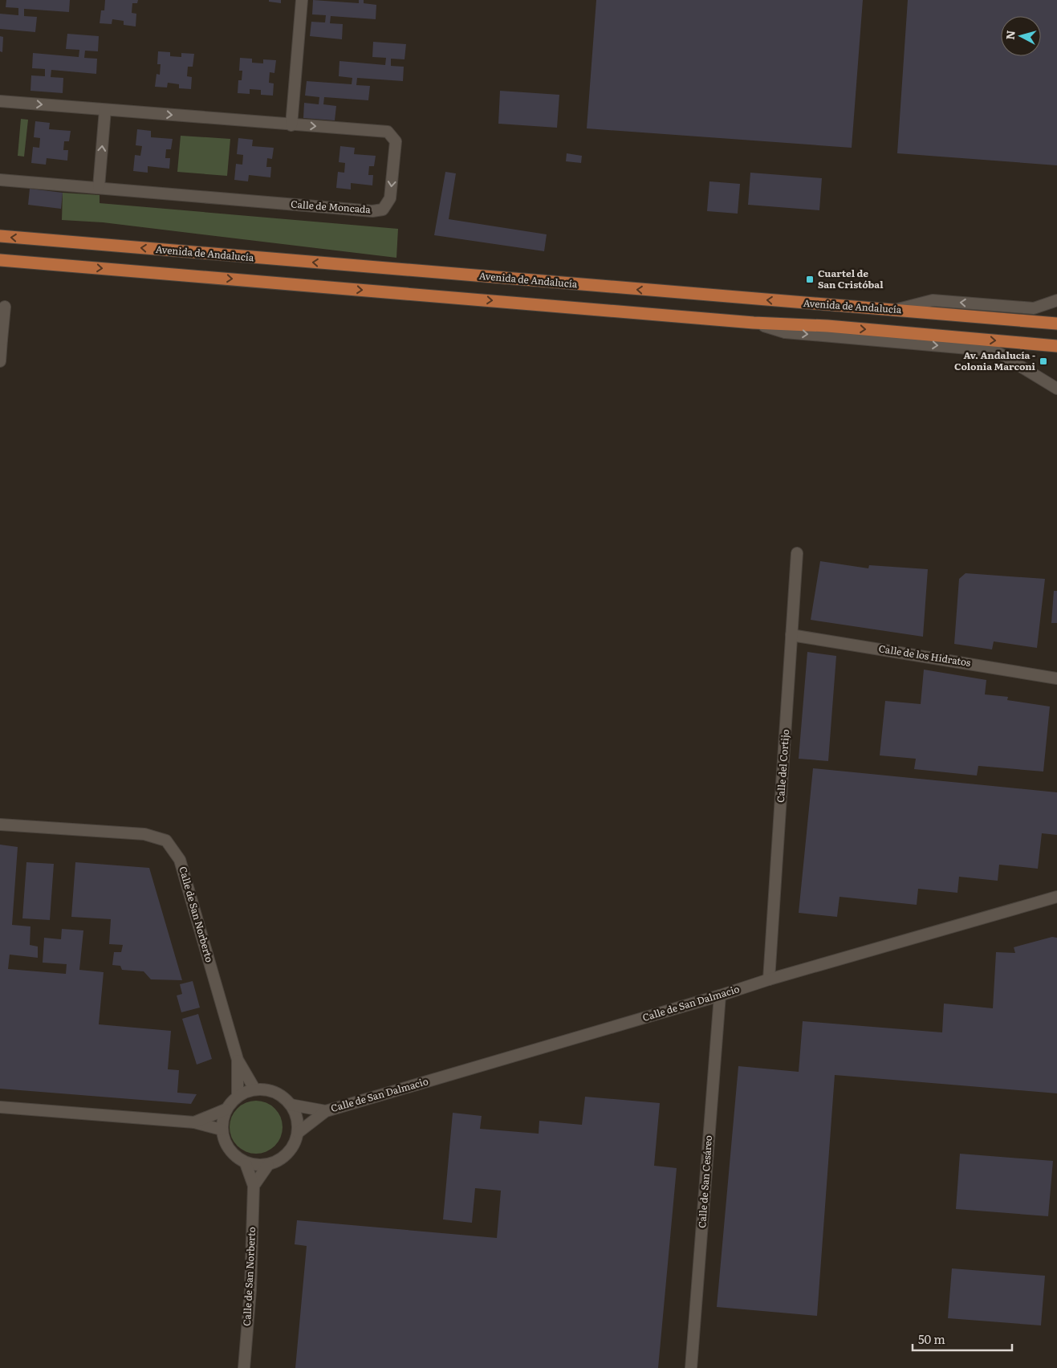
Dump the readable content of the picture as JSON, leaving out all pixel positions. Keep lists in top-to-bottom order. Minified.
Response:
{"streets":{"main road":["Avenida de Andalucía"],"street":["Calle de Moncada","Calle de los Hidratos","Calle del Cortijo","Calle de San Norberto","Calle de San Dalmacio","Calle de San Cesáreo"]},"crossings":[["Calle de los Hidratos","Calle del Cortijo"],["Calle del Cortijo","Calle de San Dalmacio"],["Calle de San Norberto","Calle de San Dalmacio"],["Calle de San Dalmacio","Calle de San Cesáreo"]],"places":{"transit":["Cuartel de San Cristóbal","Av. Andalucía - Colonia Marconi"]},"scale_bar":"50 m","north":"left"}
